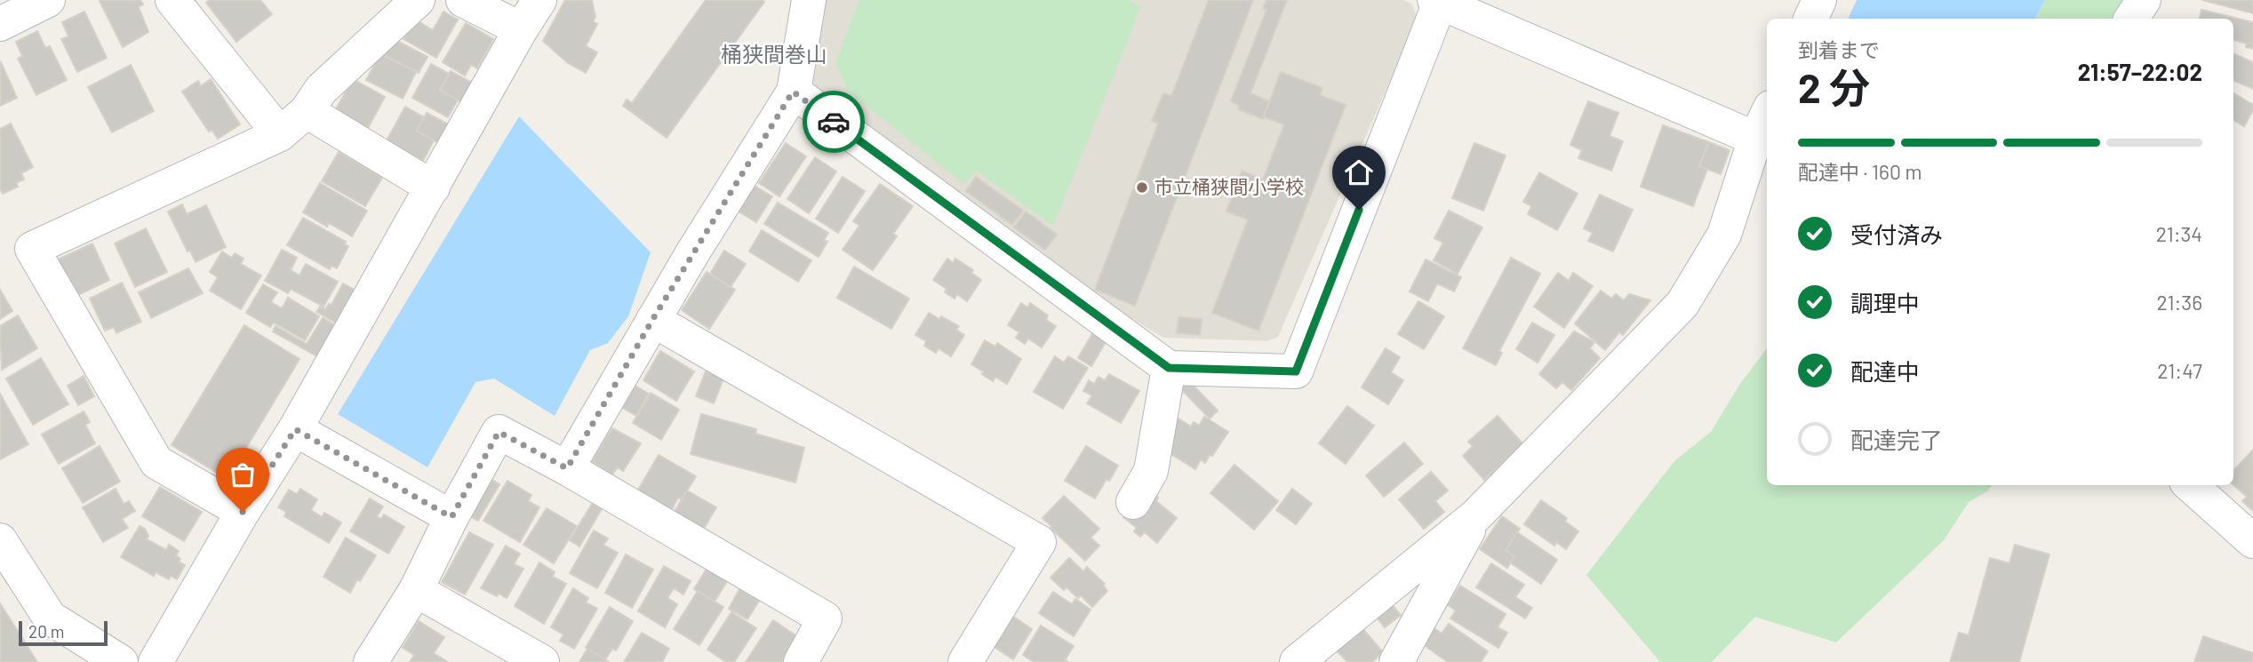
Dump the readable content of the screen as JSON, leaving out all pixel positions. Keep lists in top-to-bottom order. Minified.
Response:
{"districts":["桶狭間巻山"],"places":["市立桶狭間小学校"],"scale_bar":"20 m","page":{"heading":["2 分","到着まで","21:57–22:02"],"bar":"配達中 · 160 m","list":[["受付済み","21:34"],["調理中","21:36"],["配達中","21:47"],"配達完了"],"scale":"20 m"}}
